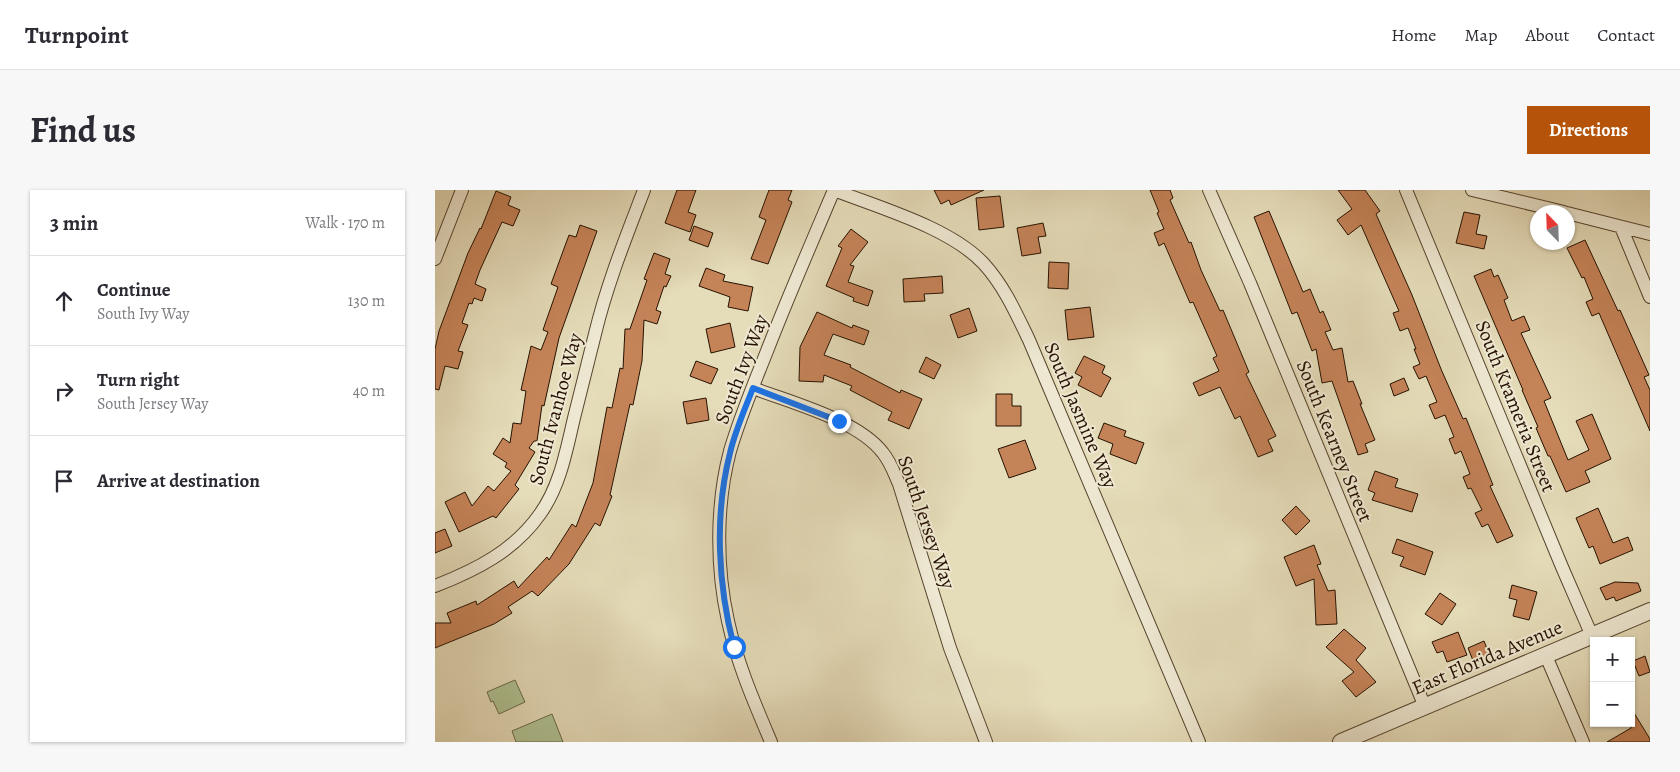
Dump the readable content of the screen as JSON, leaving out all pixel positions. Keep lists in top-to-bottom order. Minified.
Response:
{"streets":{"street":["South Ivy Way","South Krameria Street","South Ivanhoe Way","South Jasmine Way","South Kearney Street","South Jersey Way","East Florida Avenue"]},"crossings":[["South Ivy Way","South Jasmine Way"],["South Ivy Way","South Jersey Way"],["South Krameria Street","East Florida Avenue"],["South Kearney Street","East Florida Avenue"]],"north":"top left","page":{"header":"Turnpoint","nav":["Home","Map","About","Contact"],"title":"Find us","buttons":"Directions","heading":["3 min","Walk · 170 m"],"list":[["Continue","South Ivy Way","130 m"],["Turn right","South Jersey Way","40 m"],"Arrive at destination"],"map_buttons":["+","−"]}}
